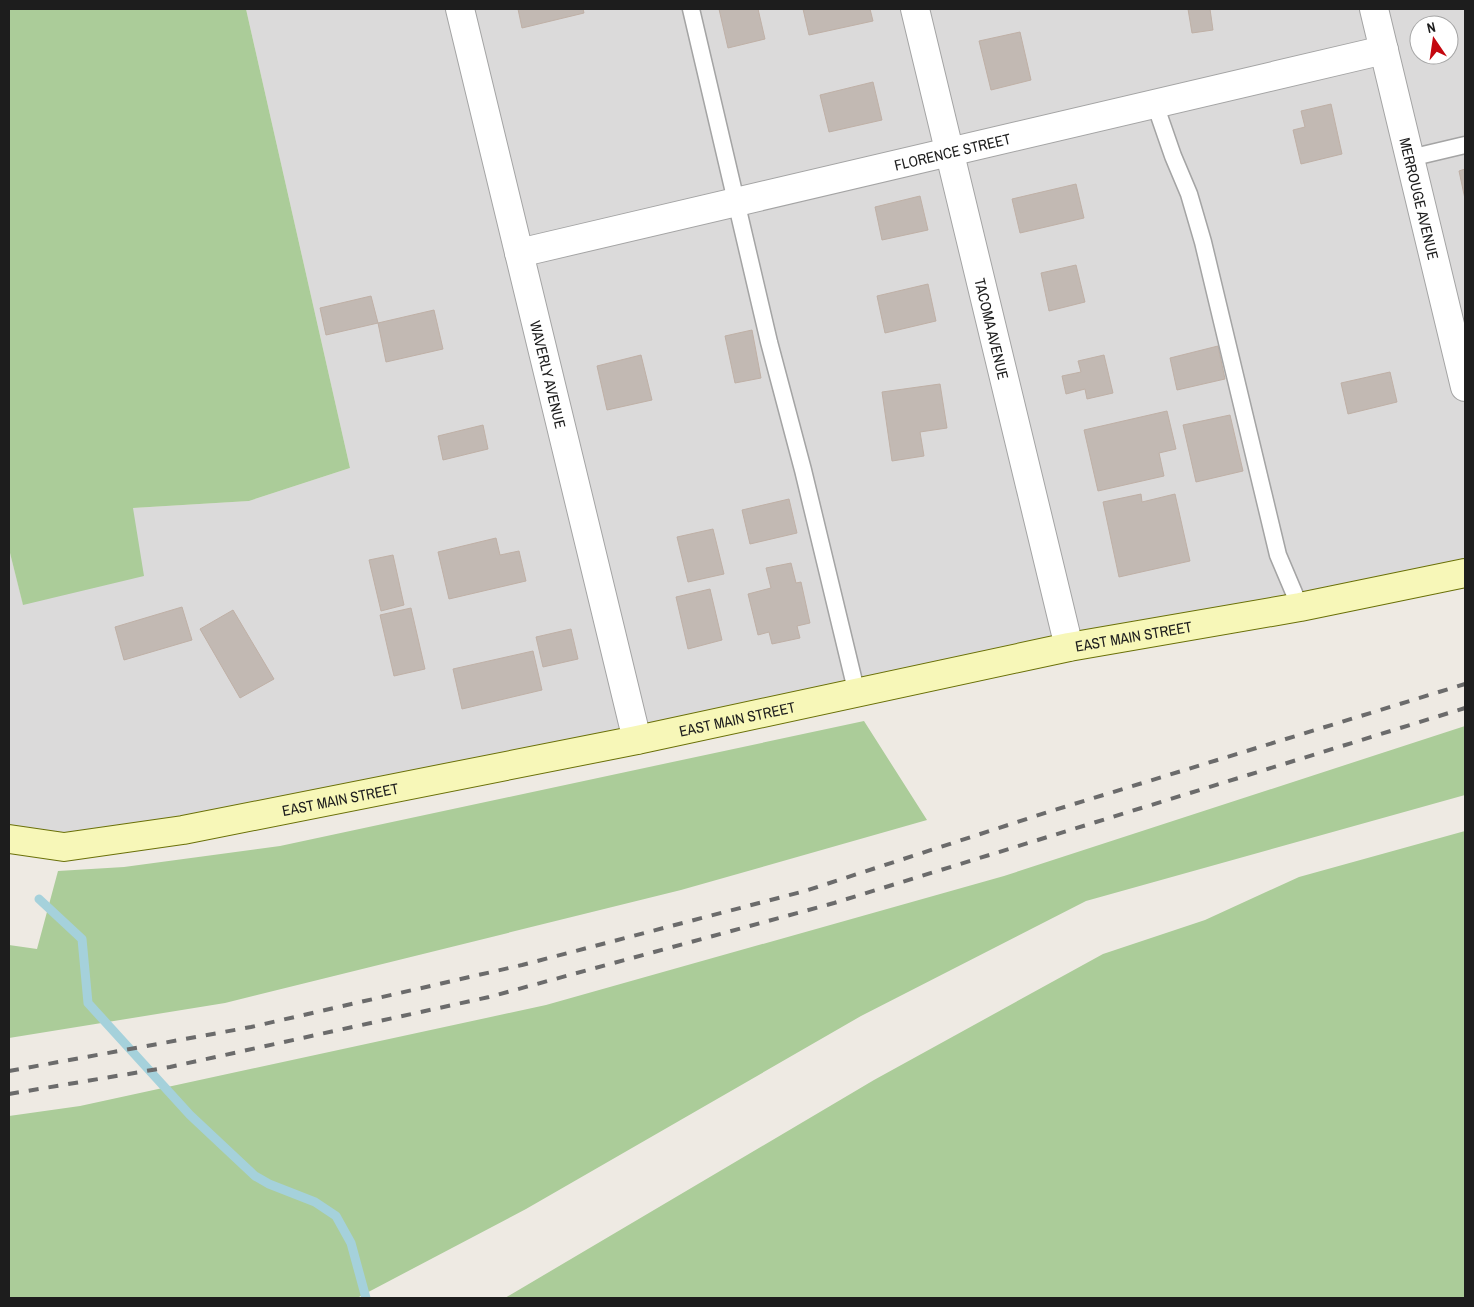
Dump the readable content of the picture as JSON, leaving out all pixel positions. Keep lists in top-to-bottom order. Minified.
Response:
{"streets":{"street":["FLORENCE STREET","MERROUGE AVENUE","TACOMA AVENUE","WAVERLY AVENUE","EAST MAIN STREET"]},"crossings":[["FLORENCE STREET","MERROUGE AVENUE"],["FLORENCE STREET","TACOMA AVENUE"],["FLORENCE STREET","WAVERLY AVENUE"],["TACOMA AVENUE","EAST MAIN STREET"],["WAVERLY AVENUE","EAST MAIN STREET"]],"north":"top"}
